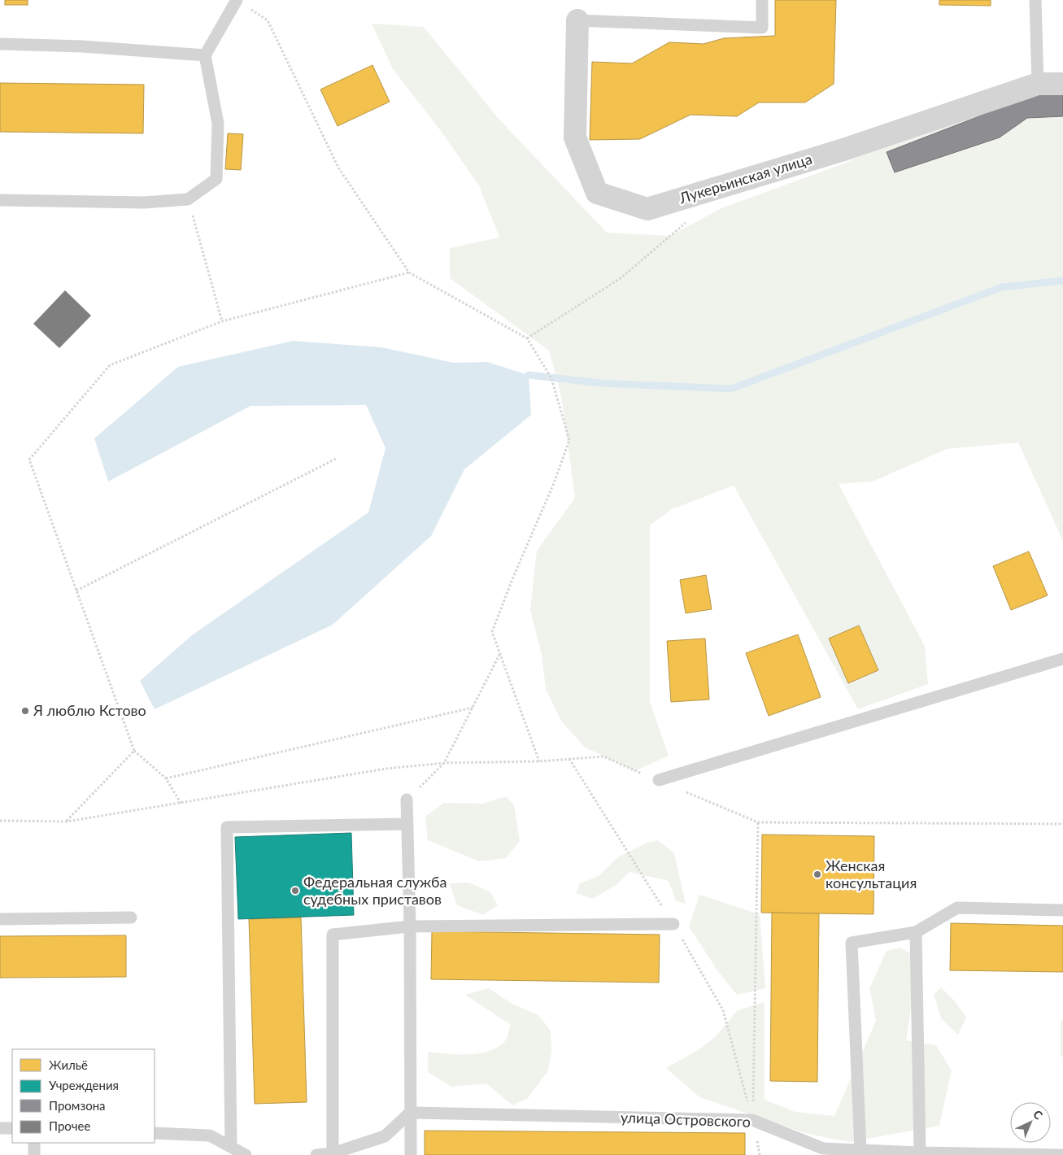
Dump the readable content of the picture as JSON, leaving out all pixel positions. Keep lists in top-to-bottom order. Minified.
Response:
{"streets":{"street":["Лукерьинская улица"],"lane":["улица Островского"]},"places":["Я люблю Кстово","Женская консультация","Федеральная служба судебных приставов"],"legend":["Жильё","Учреждения","Промзона","Прочее"],"north":"top right"}
